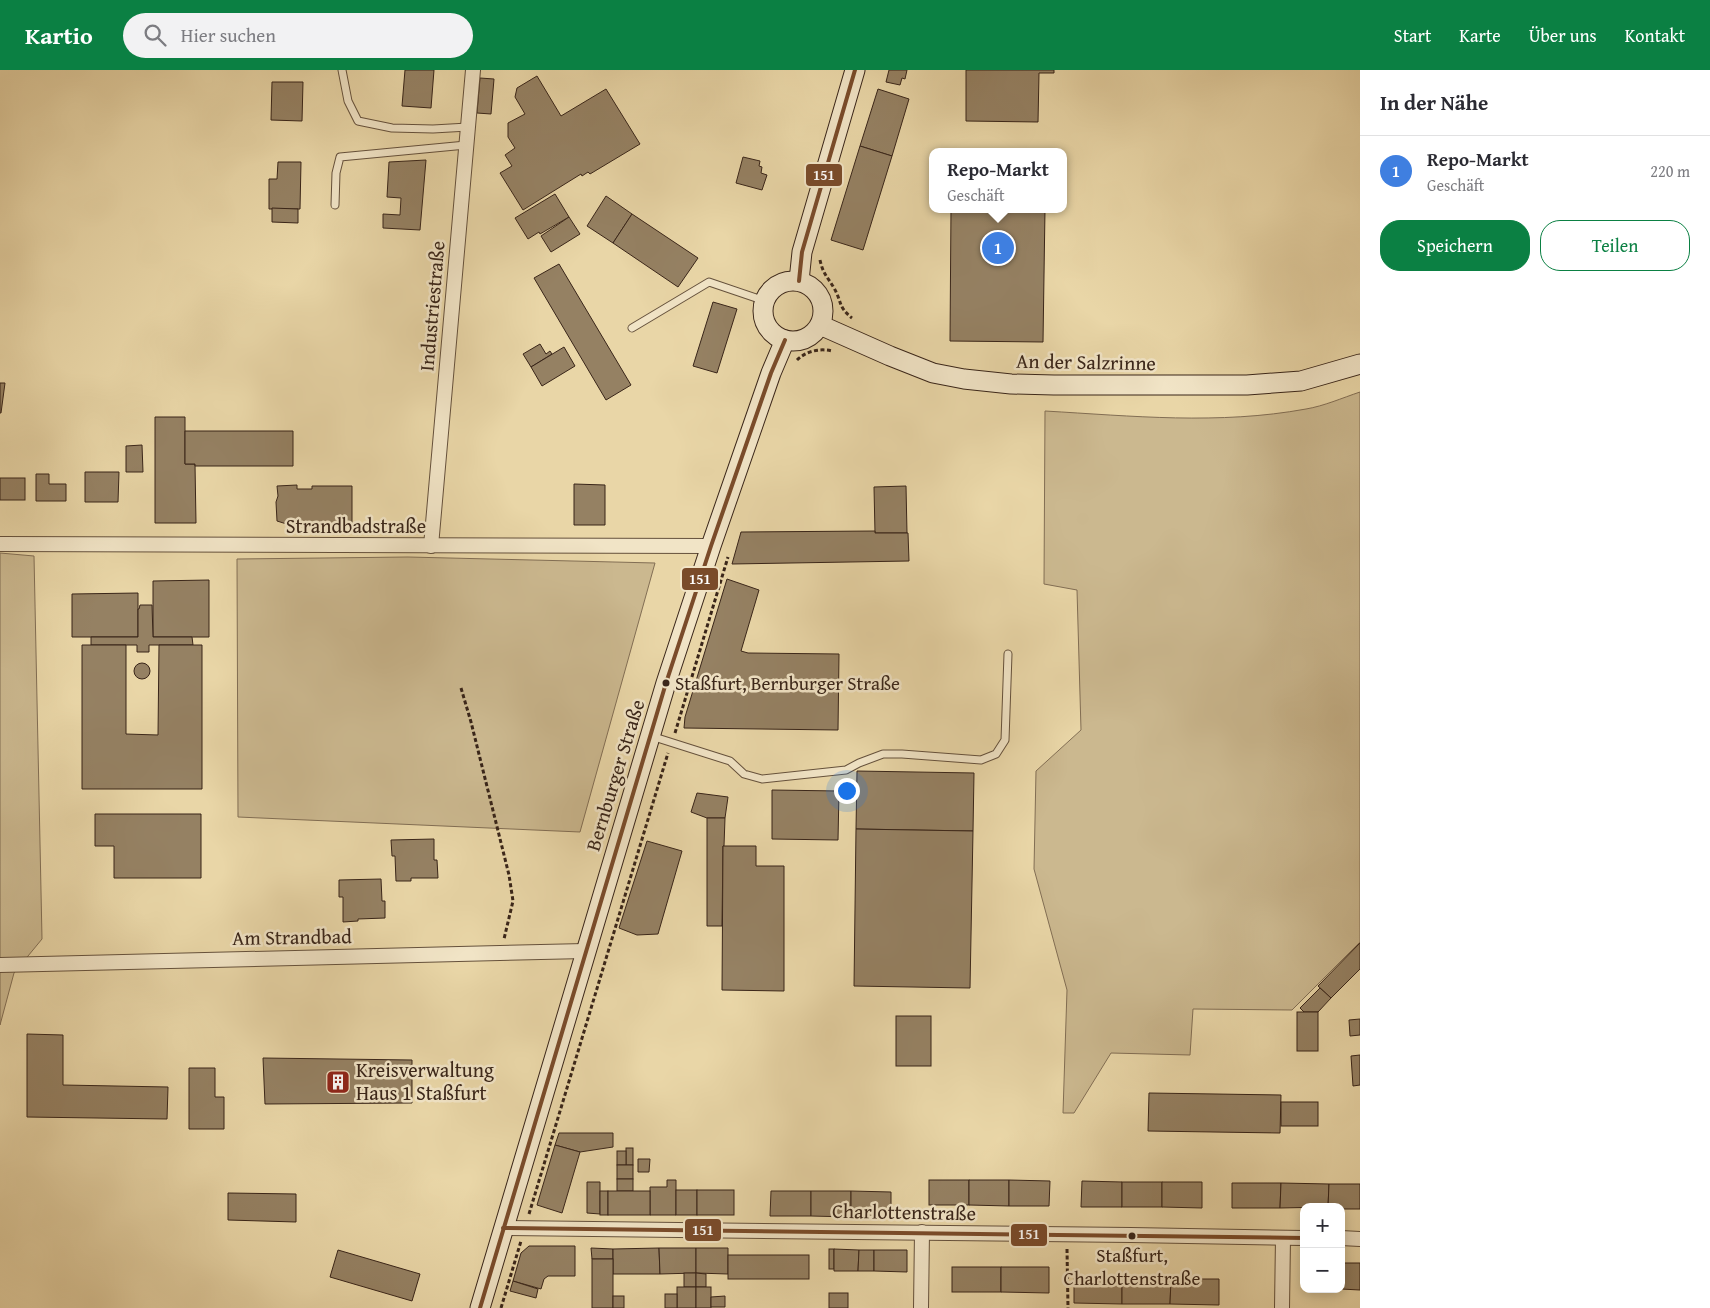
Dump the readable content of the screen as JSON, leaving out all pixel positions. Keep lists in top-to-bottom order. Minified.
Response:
{"streets":{"main road":["An der Salzrinne","Bernburger Straße"],"street":["Industriestraße","Strandbadstraße","Am Strandbad","Charlottenstraße"]},"crossings":[["Industriestraße","Strandbadstraße"],["An der Salzrinne","Bernburger Straße"],["Strandbadstraße","Bernburger Straße"],["Bernburger Straße","Am Strandbad"],["Bernburger Straße","Charlottenstraße"]],"places":{"other":["Staßfurt, Bernburger Straße","Staßfurt, Charlottenstraße"],"building":["Kreisverwaltung Haus 1 Staßfurt"]},"lines":["transit line 151"],"page":{"header":"Kartio","search":"Hier suchen","nav":["Start","Karte","Über uns","Kontakt"],"heading":"In der Nähe","list":[{"mark":"1","name":"Repo-Markt","note":"Geschäft","value":"220 m"}],"popup":["Repo-Markt","Geschäft"],"buttons":["Speichern","Teilen"],"pins":"1","map_buttons":["+","−"]}}
